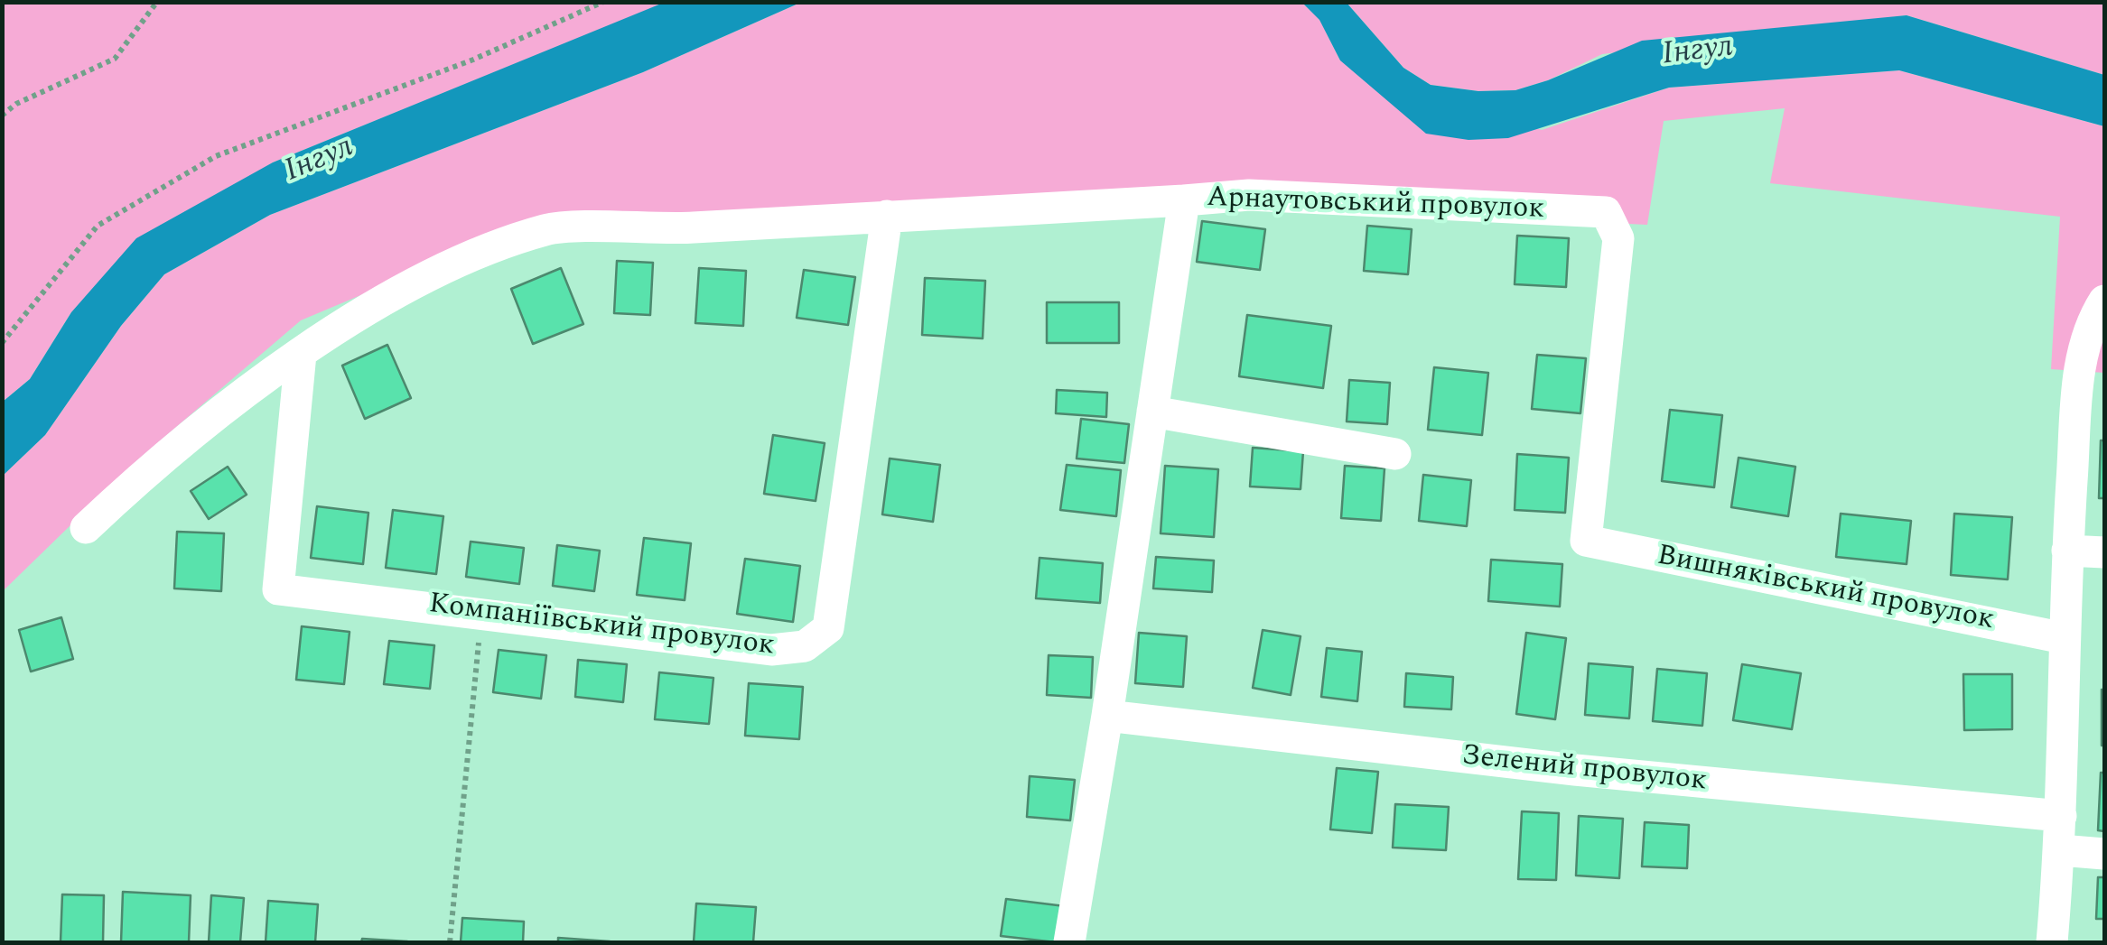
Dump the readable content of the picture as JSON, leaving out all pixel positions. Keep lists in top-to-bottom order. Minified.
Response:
{"streets":{"street":["Арнаутовський провулок","Вишняківський провулок","Компаніївський провулок","Зелений провулок"]},"crossings":[["Арнаутовський провулок","Вишняківський провулок"],["Арнаутовський провулок","Зелений провулок"]],"water":["Інгул"]}
